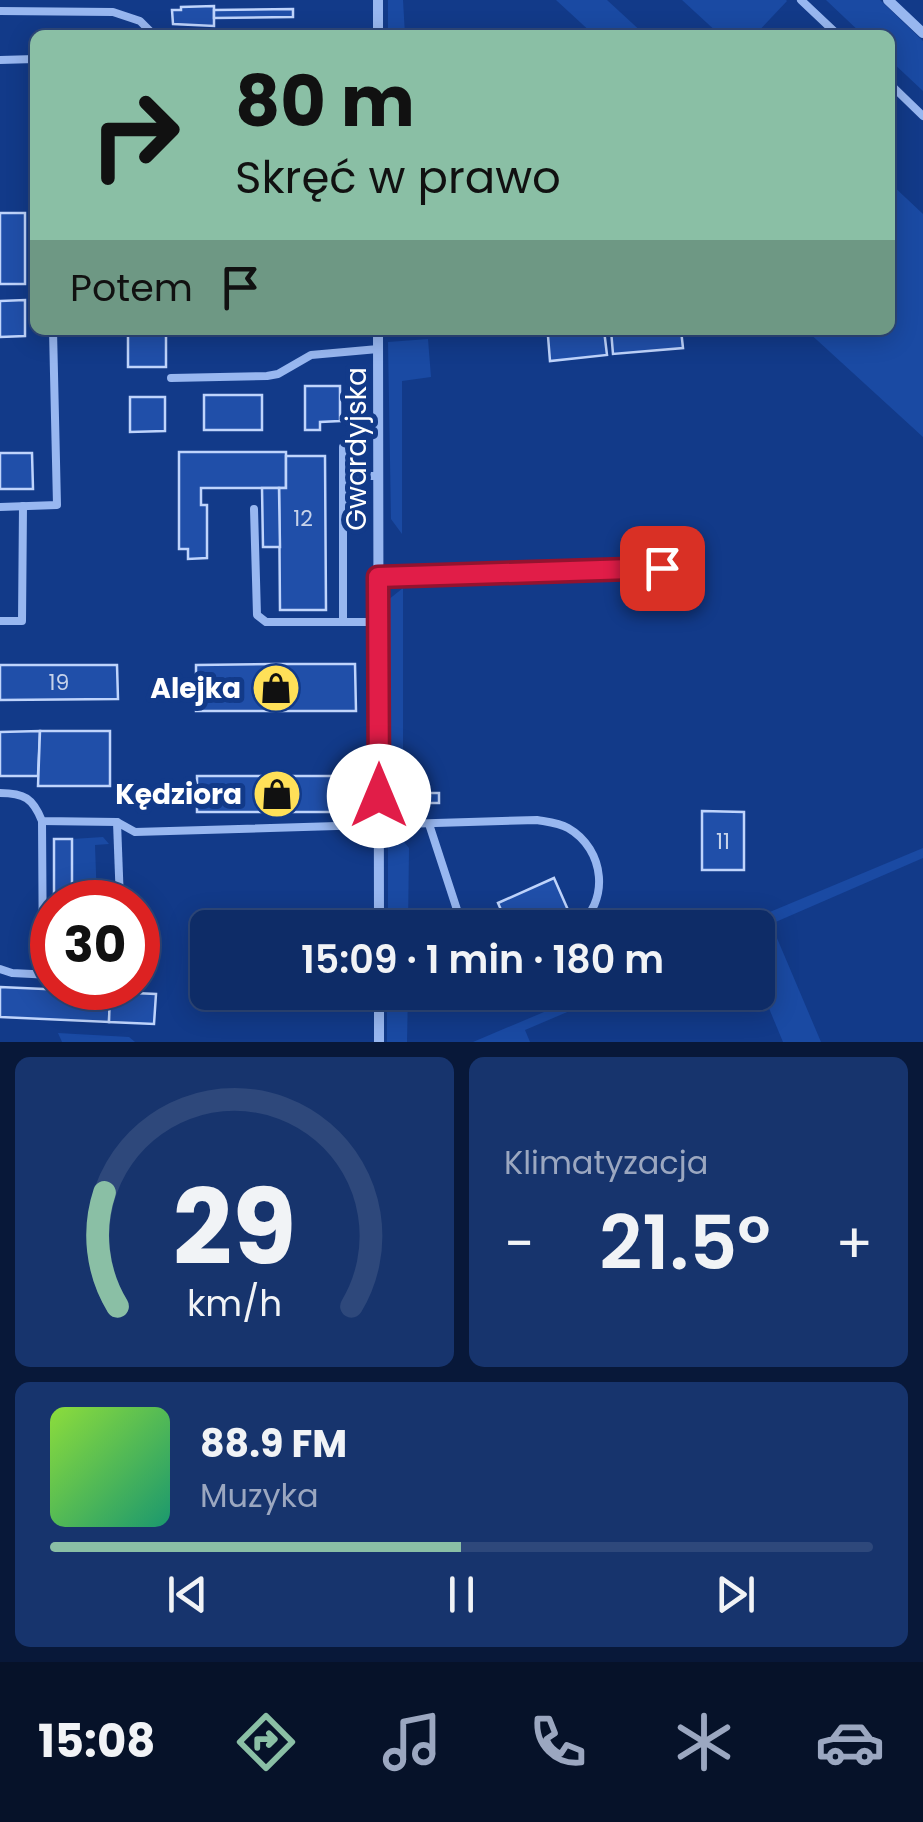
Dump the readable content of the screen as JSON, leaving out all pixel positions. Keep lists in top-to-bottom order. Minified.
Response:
{"streets":{"street":["Gwardyjska"]},"places":{"shop":["Alejka","Kędziora"]},"house_numbers":["12","19","11"],"page":{"turn":["80 m","Skręć w prawo"],"then":"Potem","limit":"30","trip":"15:09 · 1 min · 180 m","tile":"Klimatyzacja","heat":["−","21.5°","+"],"song":["88.9 FM","Muzyka"],"tabs":"15:08","gauge":["29","km/h"]}}
